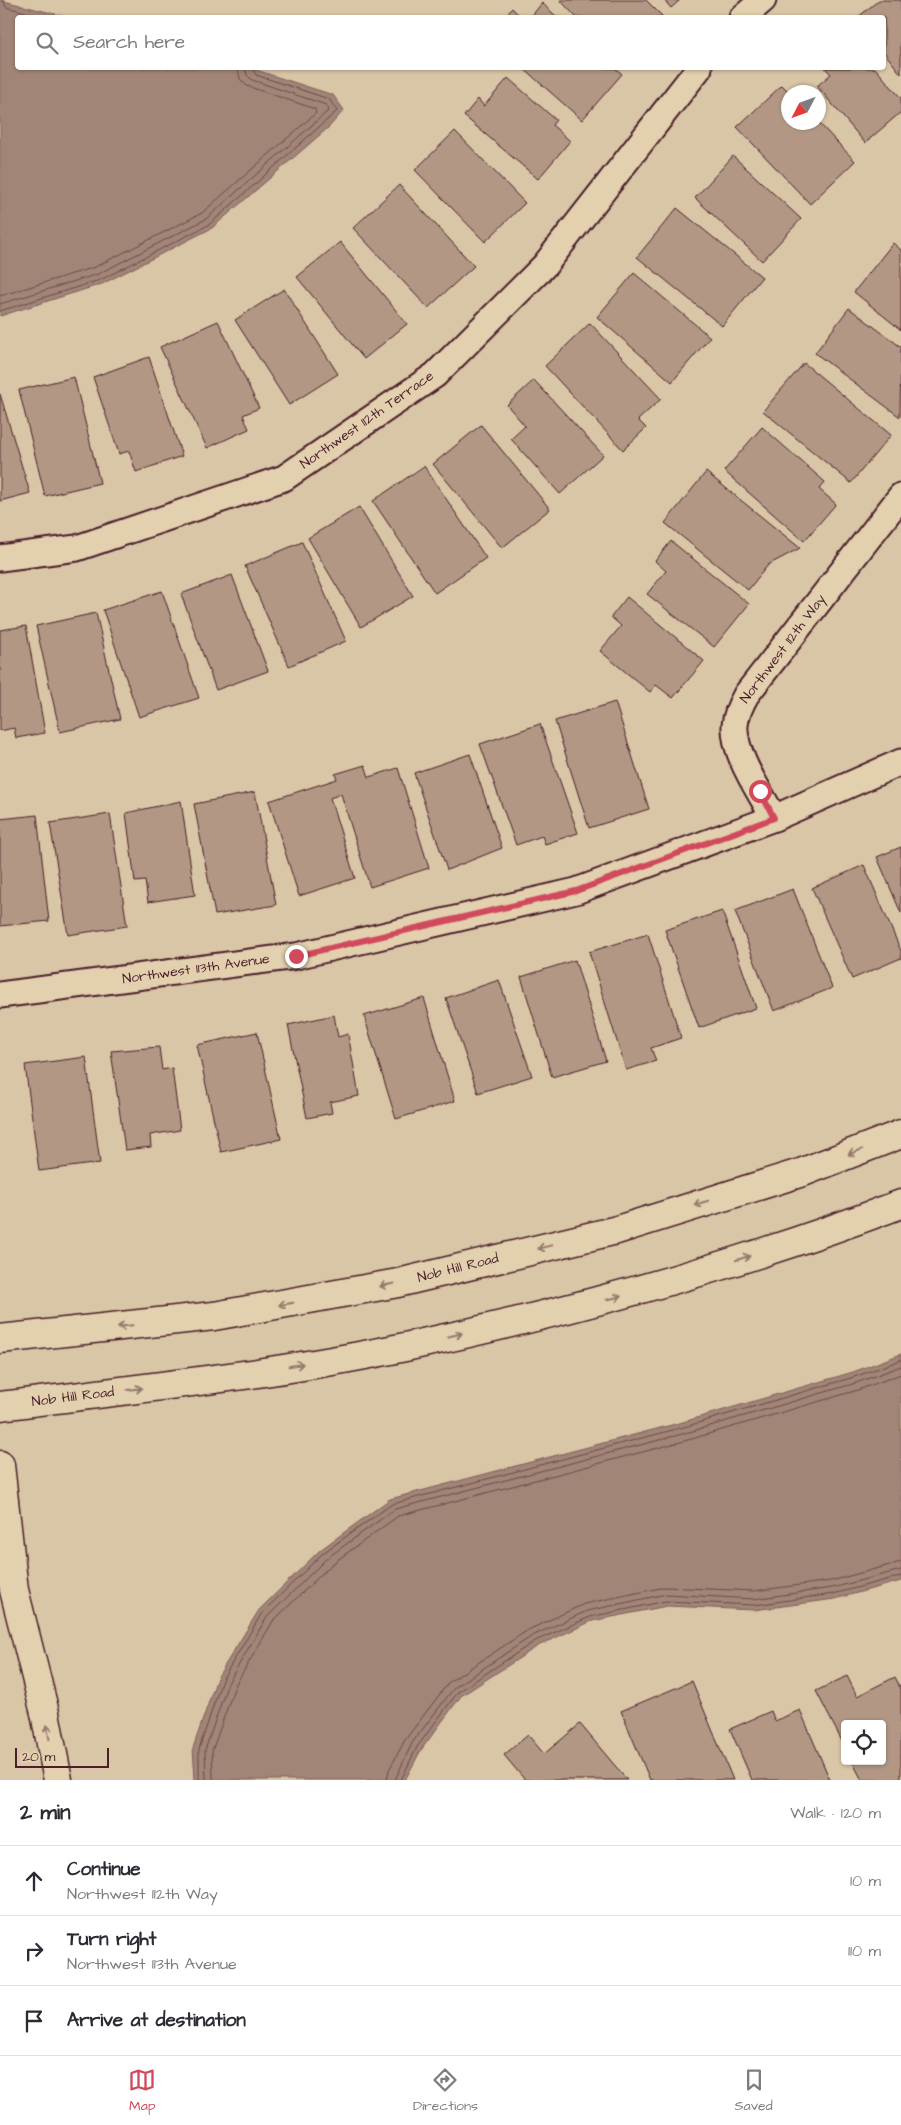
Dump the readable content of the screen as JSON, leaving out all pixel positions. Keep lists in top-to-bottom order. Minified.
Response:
{"streets":{"main road":["Nob Hill Road"],"street":["Northwest 112th Terrace","Northwest 112th Way","Northwest 113th Avenue"]},"crossings":[["Northwest 112th Way","Northwest 113th Avenue"]],"scale_bar":"20 m","north":"bottom left","page":{"search":"Search here","scale":"20 m","heading":["2 min","Walk · 120 m"],"list":[["Continue","Northwest 112th Way","10 m"],["Turn right","Northwest 113th Avenue","110 m"],"Arrive at destination"],"nav":["Map","Directions","Saved"]}}
